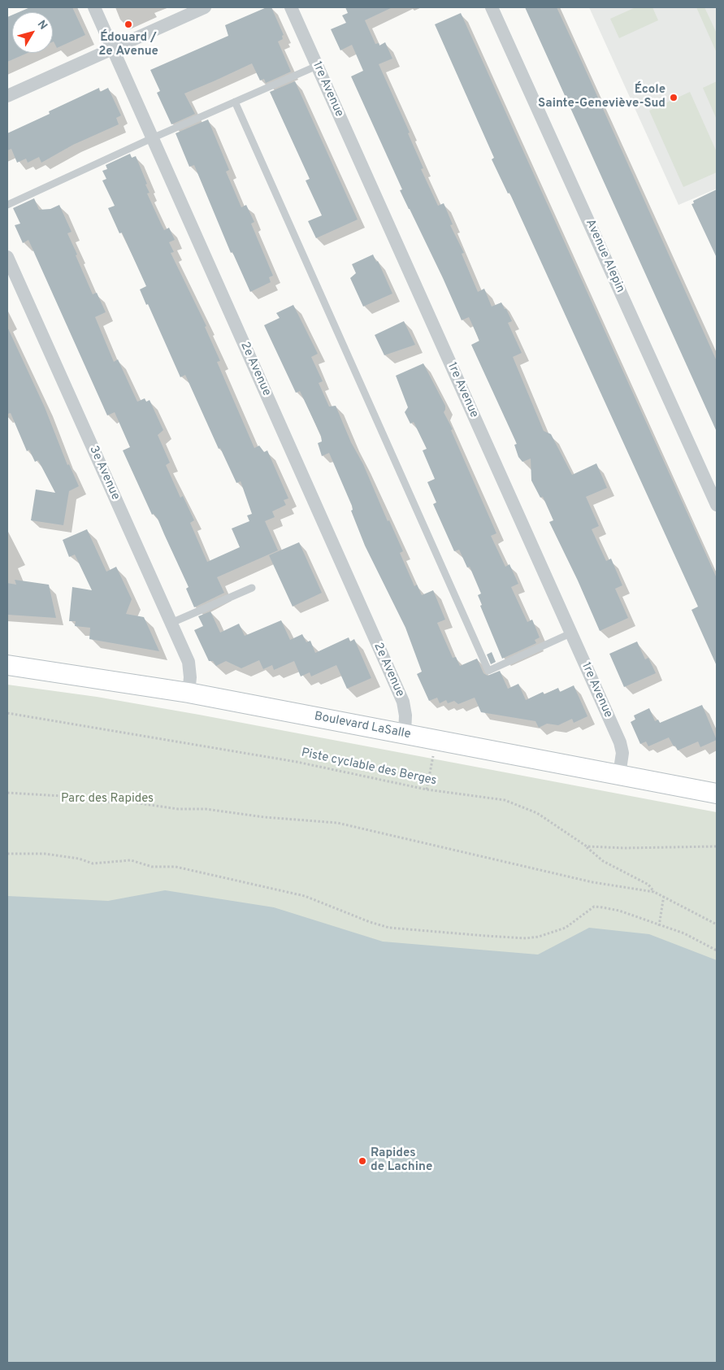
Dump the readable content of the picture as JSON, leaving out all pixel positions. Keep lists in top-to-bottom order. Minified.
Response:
{"streets":{"main road":["Boulevard LaSalle"],"street":["1re Avenue","Avenue Alepin","2e Avenue","3e Avenue"],"path":["Piste cyclable des Berges"]},"crossings":[["1re Avenue","Boulevard LaSalle"],["2e Avenue","Boulevard LaSalle"],["3e Avenue","Boulevard LaSalle"]],"parks":["Parc des Rapides"],"places":["Édouard / 2e Avenue","École Sainte-Geneviève-Sud","Rapides de Lachine"],"north":"top right"}
